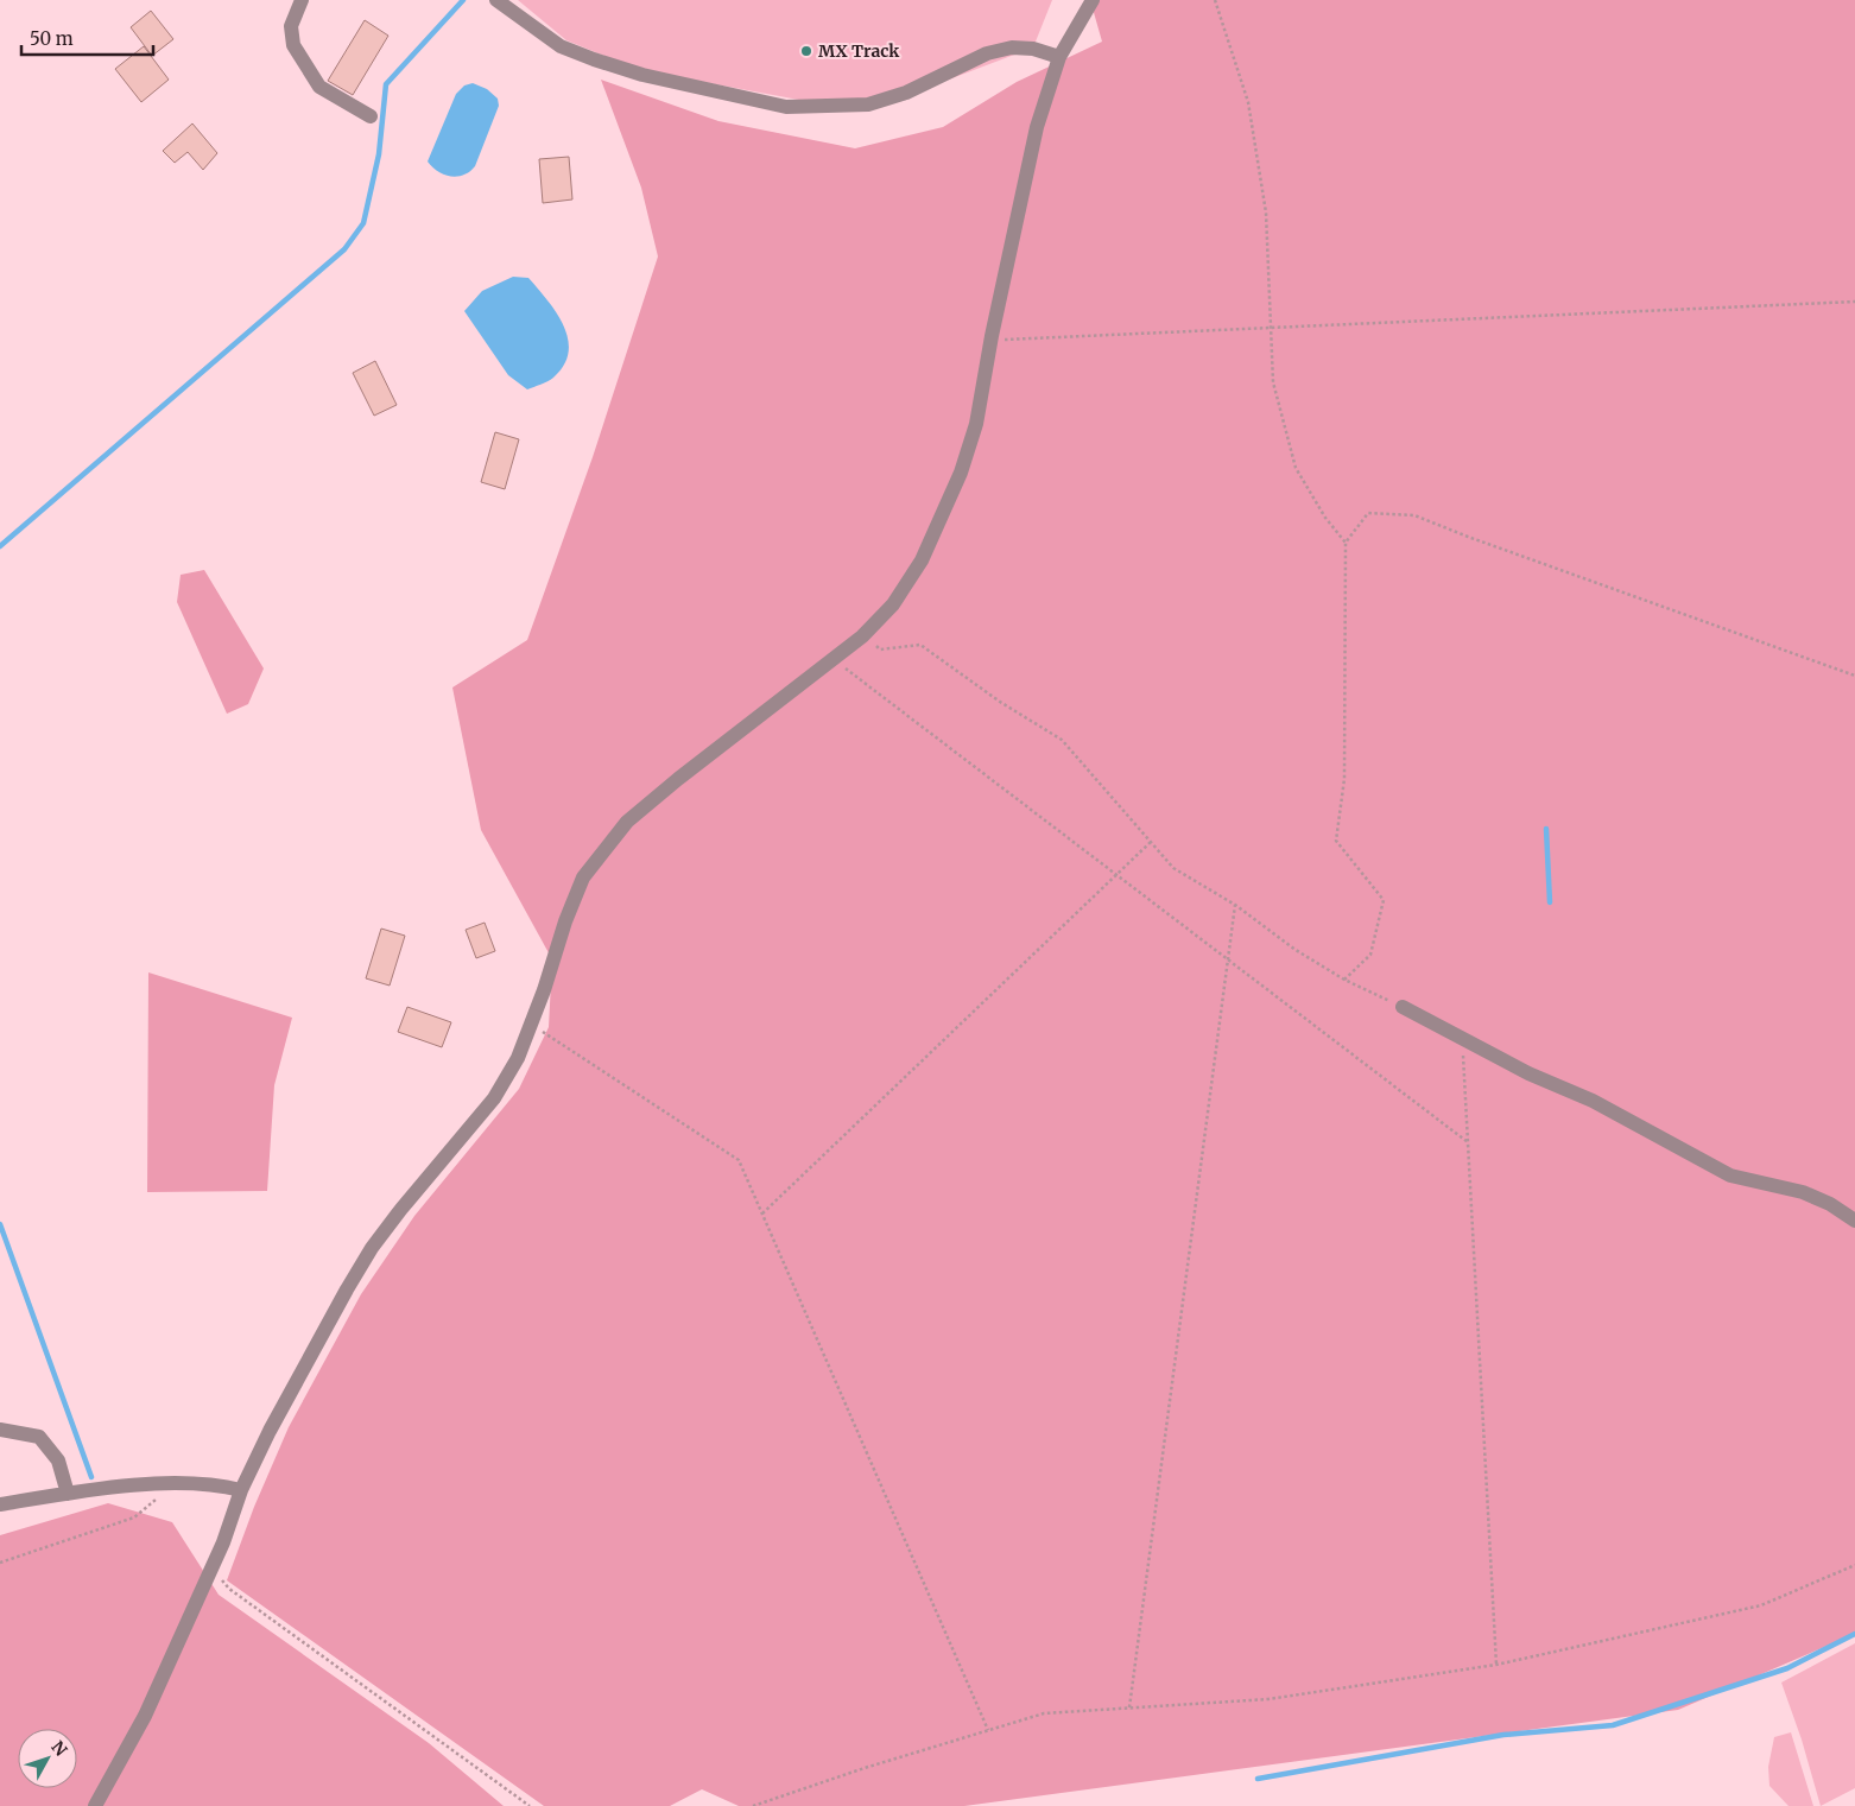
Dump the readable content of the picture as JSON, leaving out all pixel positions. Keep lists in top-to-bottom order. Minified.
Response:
{"places":["MX Track"],"scale_bar":"50 m","north":"top right"}
